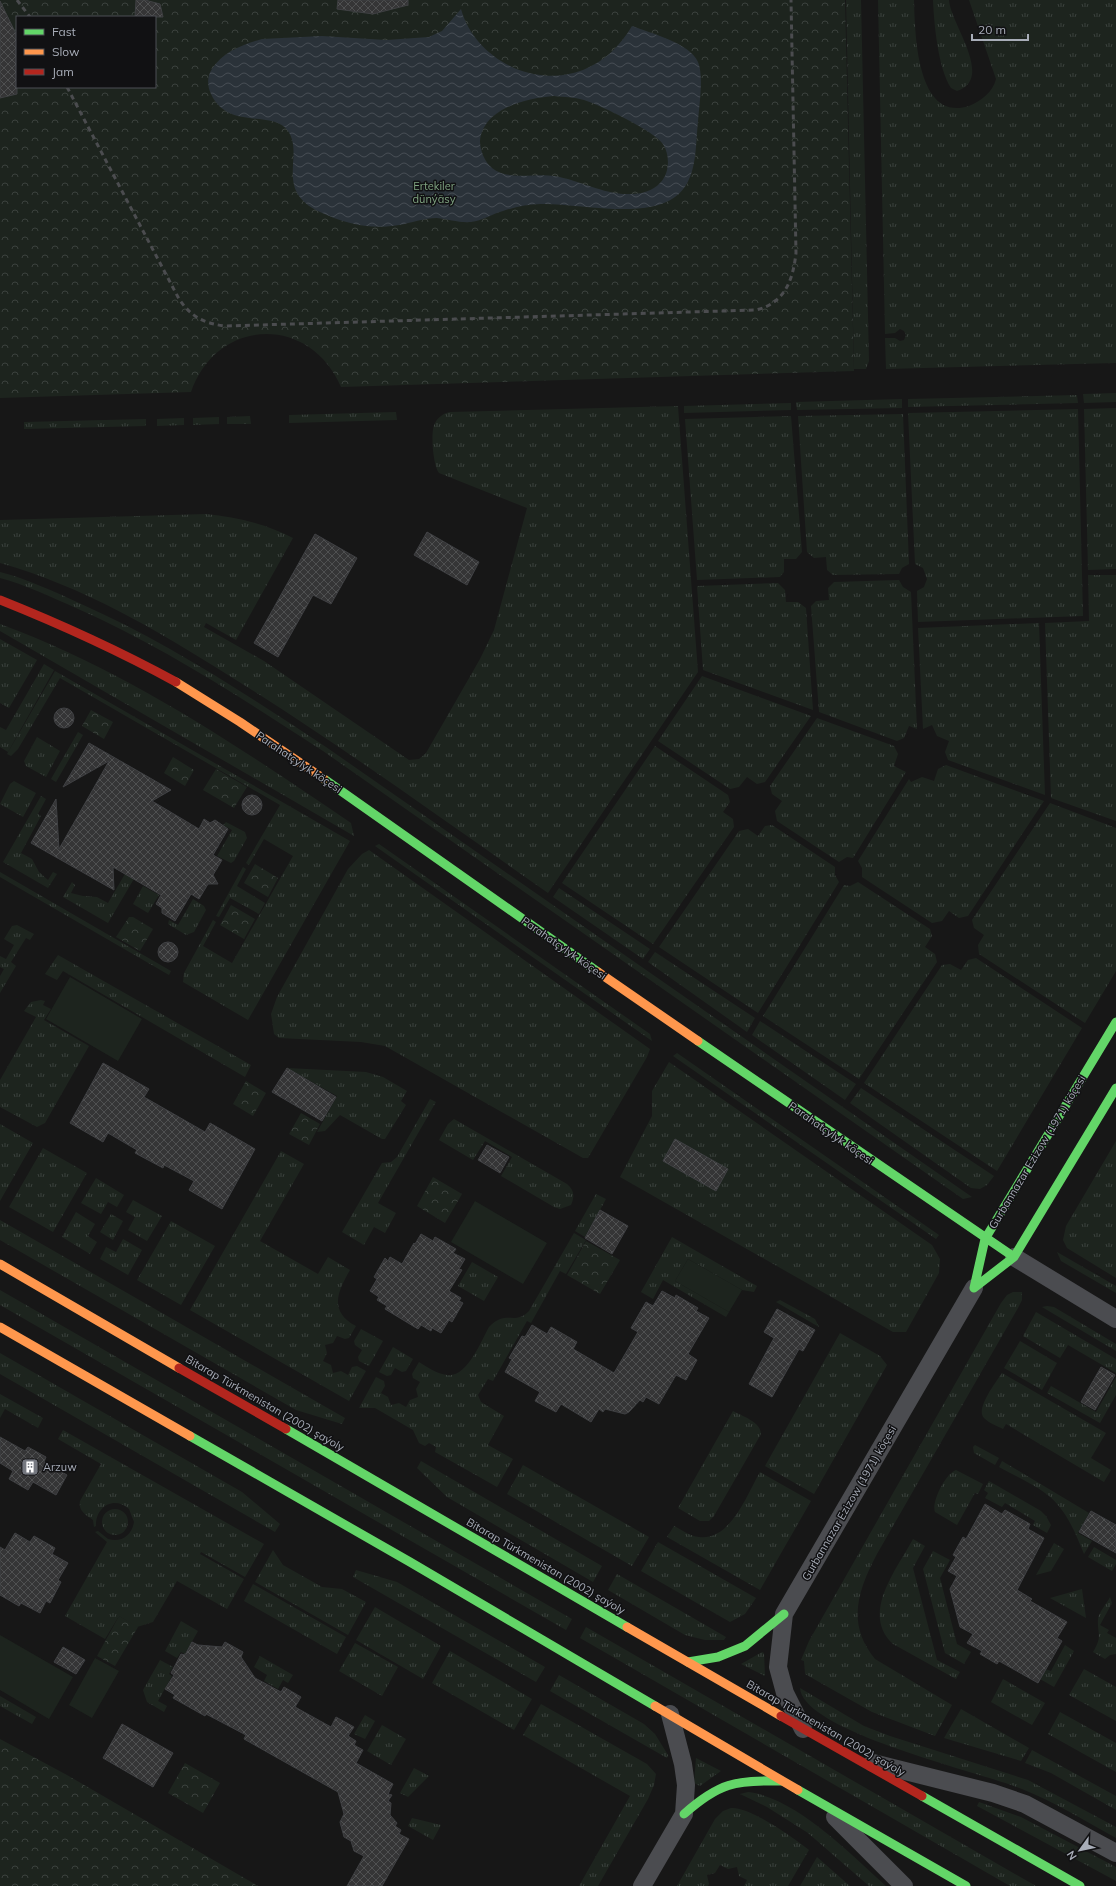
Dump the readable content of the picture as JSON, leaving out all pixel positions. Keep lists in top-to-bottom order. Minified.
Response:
{"streets":{"main road":["Parahatçylyk köçesi","Gurbannazar Ezizow (1971) köçesi","Bitarap Türkmenistan (2002) şaýoly"]},"crossings":[["Parahatçylyk köçesi","Gurbannazar Ezizow (1971) köçesi"],["Gurbannazar Ezizow (1971) köçesi","Bitarap Türkmenistan (2002) şaýoly"]],"parks":["Ertekiler dünýäsy"],"places":{"building":["Arzuw"]},"legend":["Fast","Slow","Jam"],"scale_bar":"20 m","north":"bottom left"}
